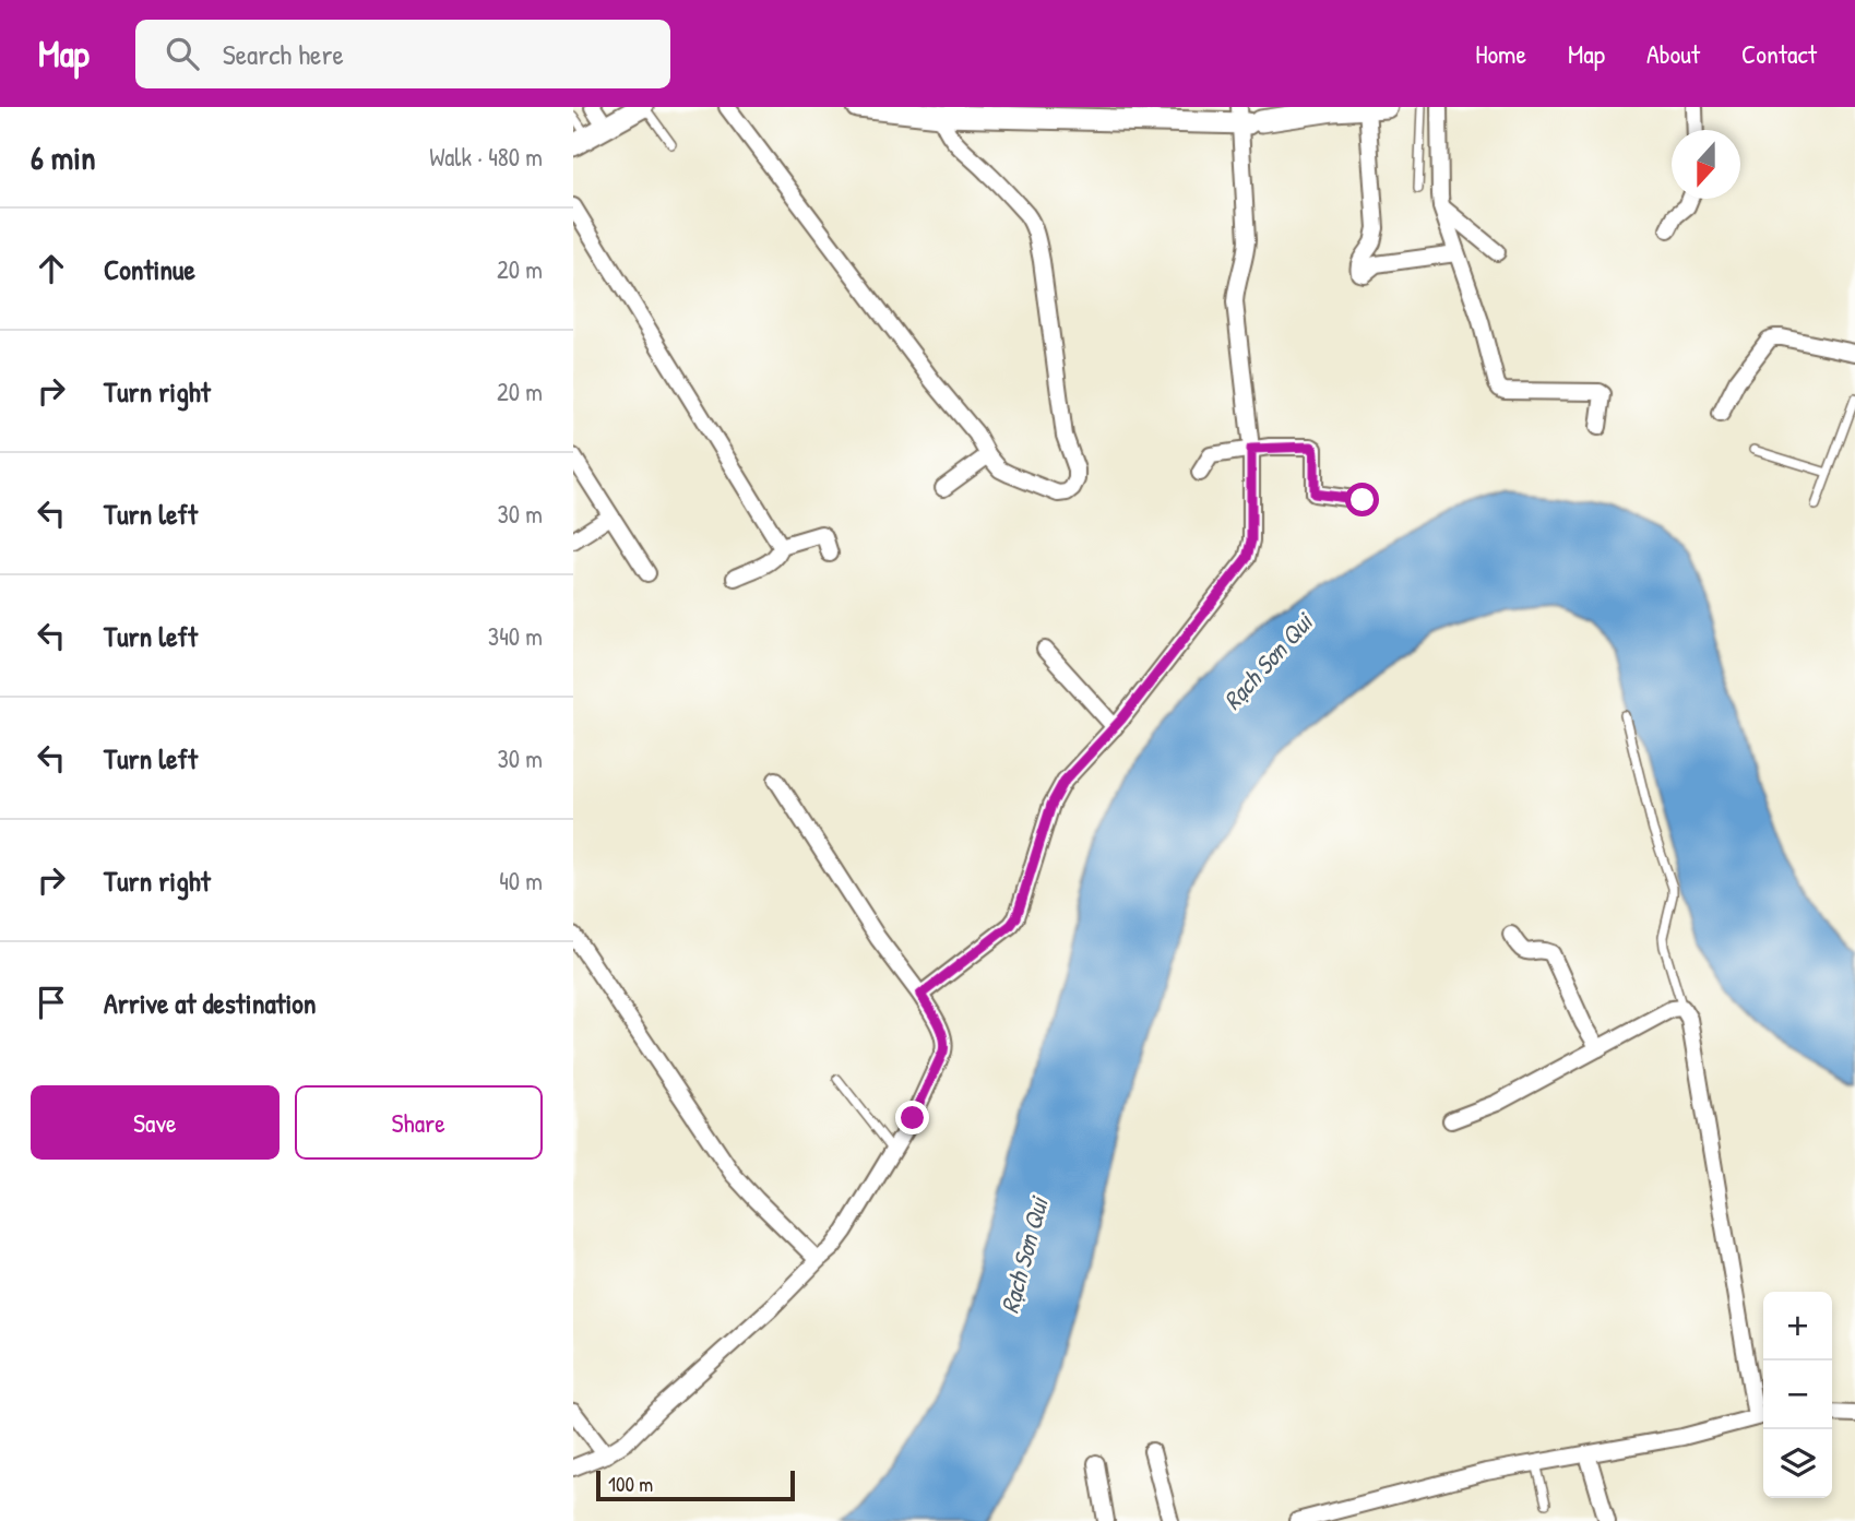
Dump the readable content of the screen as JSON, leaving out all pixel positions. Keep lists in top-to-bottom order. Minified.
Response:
{"water":["Rạch Sơn Qui"],"scale_bar":"100 m","north":"bottom","page":{"header":"Map","search":"Search here","nav":["Home","Map","About","Contact"],"heading":["6 min","Walk · 480 m"],"list":[["Continue","20 m"],["Turn right","20 m"],["Turn left","30 m"],["Turn left","340 m"],["Turn left","30 m"],["Turn right","40 m"],"Arrive at destination"],"buttons":["Save","Share"],"map_buttons":["+","−"],"scale":"100 m"}}
